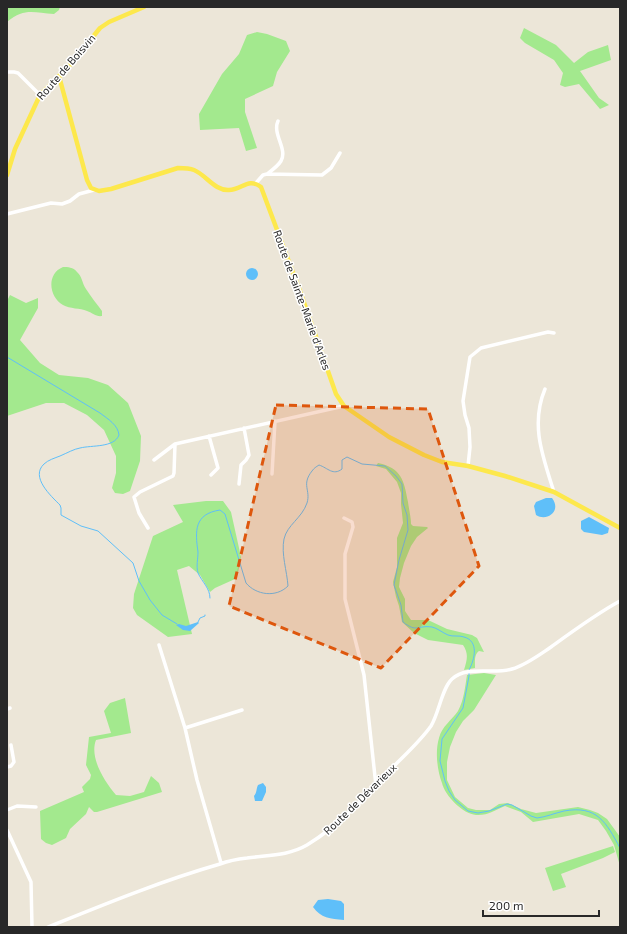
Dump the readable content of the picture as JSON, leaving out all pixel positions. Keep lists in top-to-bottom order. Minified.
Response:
{"streets":{"main road":["Route de Boisvin","Route de Sainte-Marie d'Arles"],"street":["Route de Dévarieux"]},"scale_bar":"200 m"}
